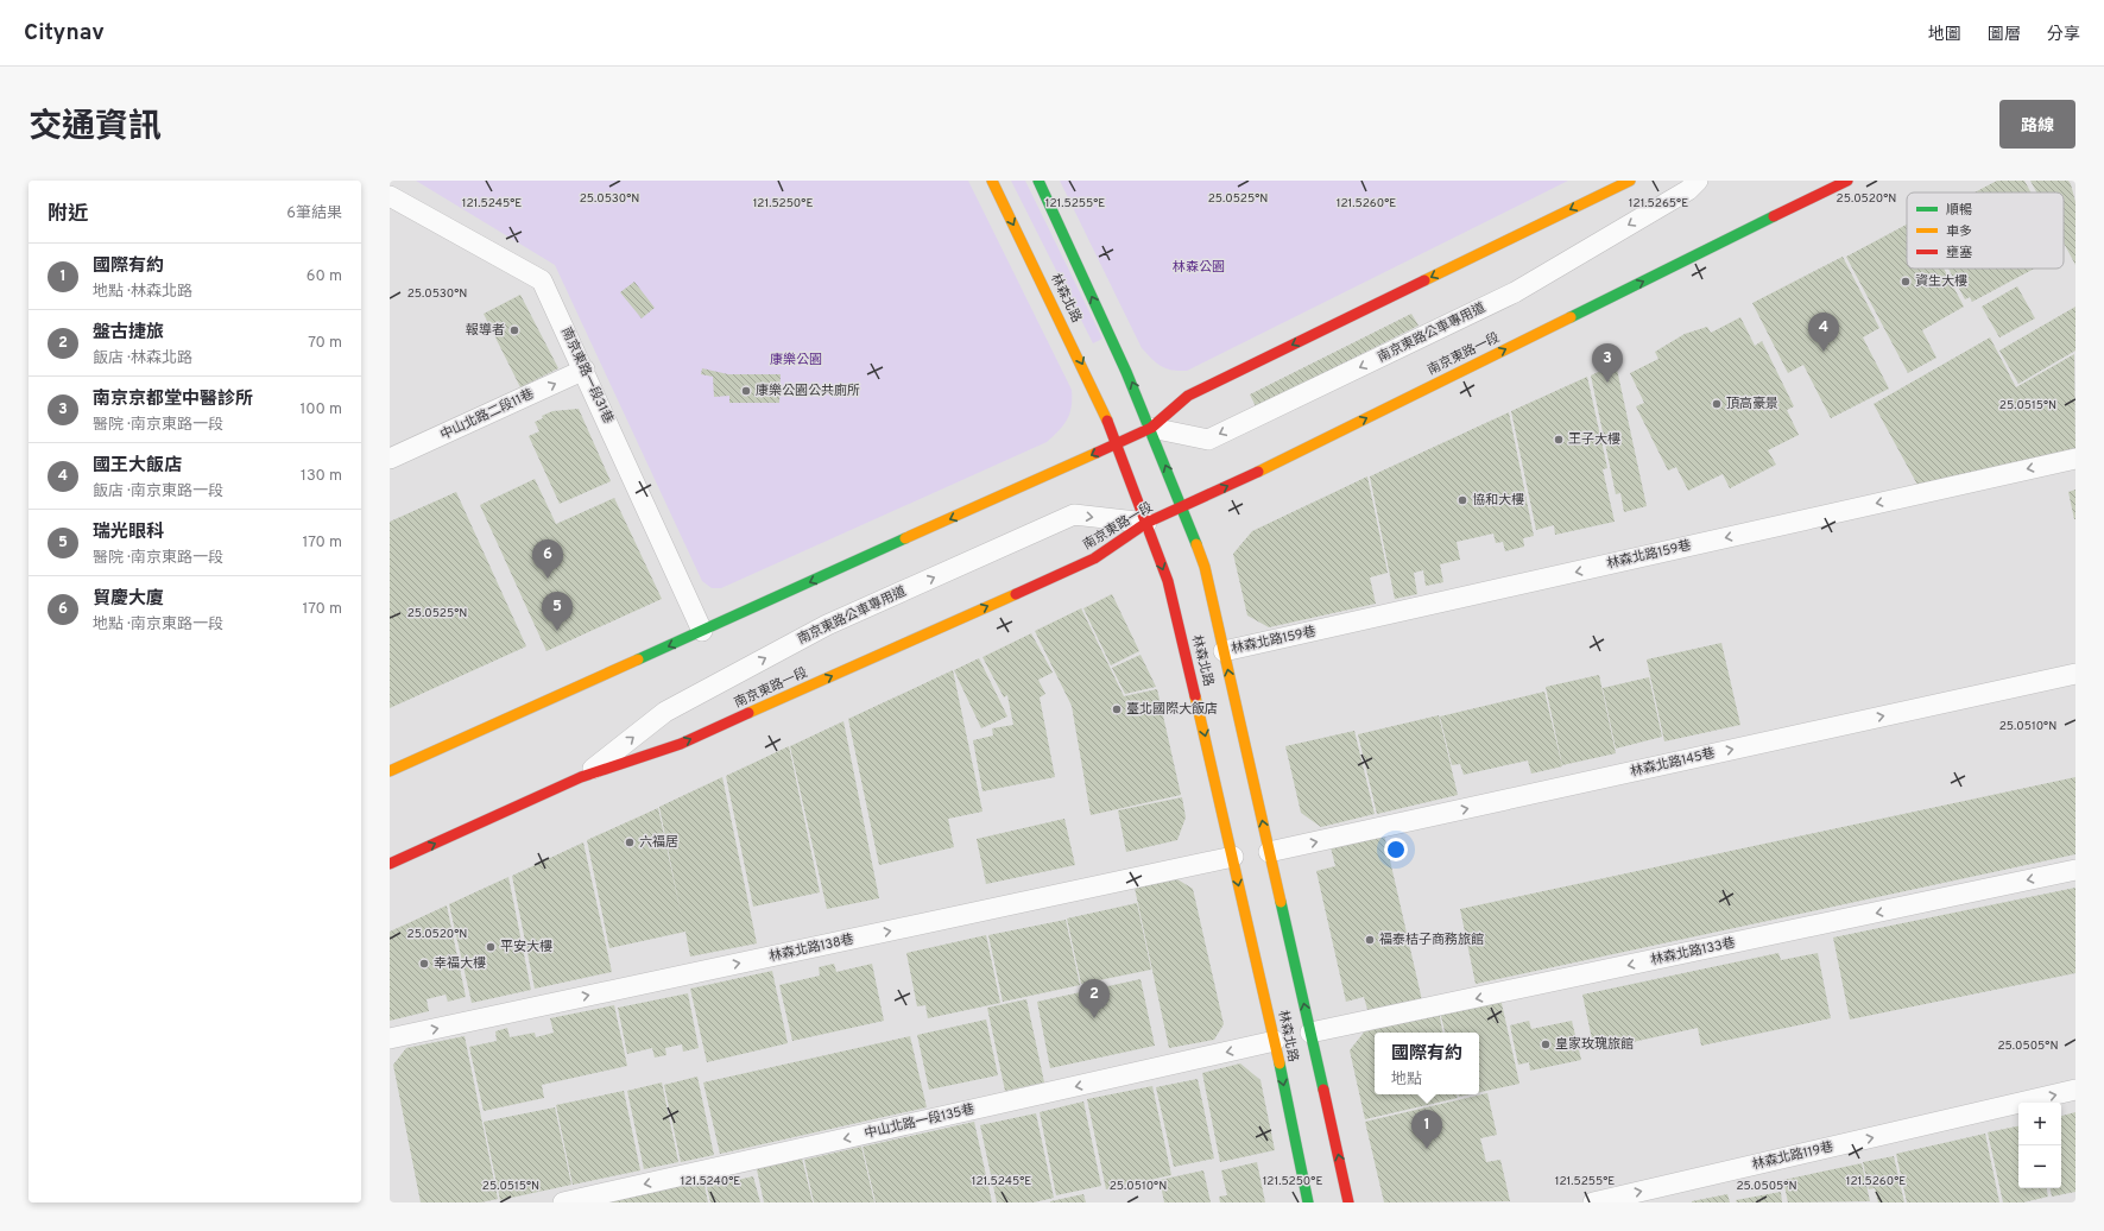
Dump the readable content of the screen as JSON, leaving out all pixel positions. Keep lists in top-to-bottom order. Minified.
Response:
{"streets":{"main road":["林森北路","南京東路一段"],"lane":["南京東路公車專用道","南京東路一段31巷","中山北路二段11巷","林森北路159巷","林森北路145巷","林森北路138巷","林森北路133巷","中山北路一段135巷","林森北路119巷"]},"crossings":[["林森北路","南京東路公車專用道"],["林森北路","南京東路一段"],["林森北路","林森北路159巷"],["林森北路","林森北路145巷"],["林森北路","林森北路138巷"],["林森北路","林森北路133巷"],["林森北路","中山北路一段135巷"],["南京東路公車專用道","南京東路一段"],["南京東路一段31巷","中山北路二段11巷"]],"one_way":["中山北路二段11巷","林森北路159巷","林森北路145巷","林森北路138巷","林森北路133巷","中山北路一段135巷","林森北路119巷"],"parks":["林森公園","康樂公園"],"places":["資生大樓","報導者","康樂公園公共廁所","頂高豪景","王子大樓","協和大樓","臺北國際大飯店","六福居","福泰桔子商務旅館","平安大樓","幸福大樓","皇家玫瑰旅館"],"legend":["順暢","車多","壅塞"],"page":{"header":"Citynav","nav":["地圖","圖層","分享"],"title":"交通資訊","buttons":"路線","heading":["附近","6筆結果"],"list":[{"mark":"1","name":"國際有約","note":"地點 · 林森北路","value":"60 m"},{"mark":"2","name":"盤古捷旅","note":"飯店 · 林森北路","value":"70 m"},{"mark":"3","name":"南京京都堂中醫診所","note":"醫院 · 南京東路一段","value":"100 m"},{"mark":"4","name":"國王大飯店","note":"飯店 · 南京東路一段","value":"130 m"},{"mark":"5","name":"瑞光眼科","note":"醫院 · 南京東路一段","value":"170 m"},{"mark":"6","name":"貿慶大廈","note":"地點 · 南京東路一段","value":"170 m"}],"pins":["4","3","6","5","2","1"],"popup":["國際有約","地點"],"map_buttons":["+","−"]},"coordinates":["25.0530°N","25.0525°N","25.0520°N","121.5245°E","121.5250°E","121.5255°E","121.5260°E","121.5265°E","25.0515°N","25.0510°N","25.0505°N","121.5240°E"]}
